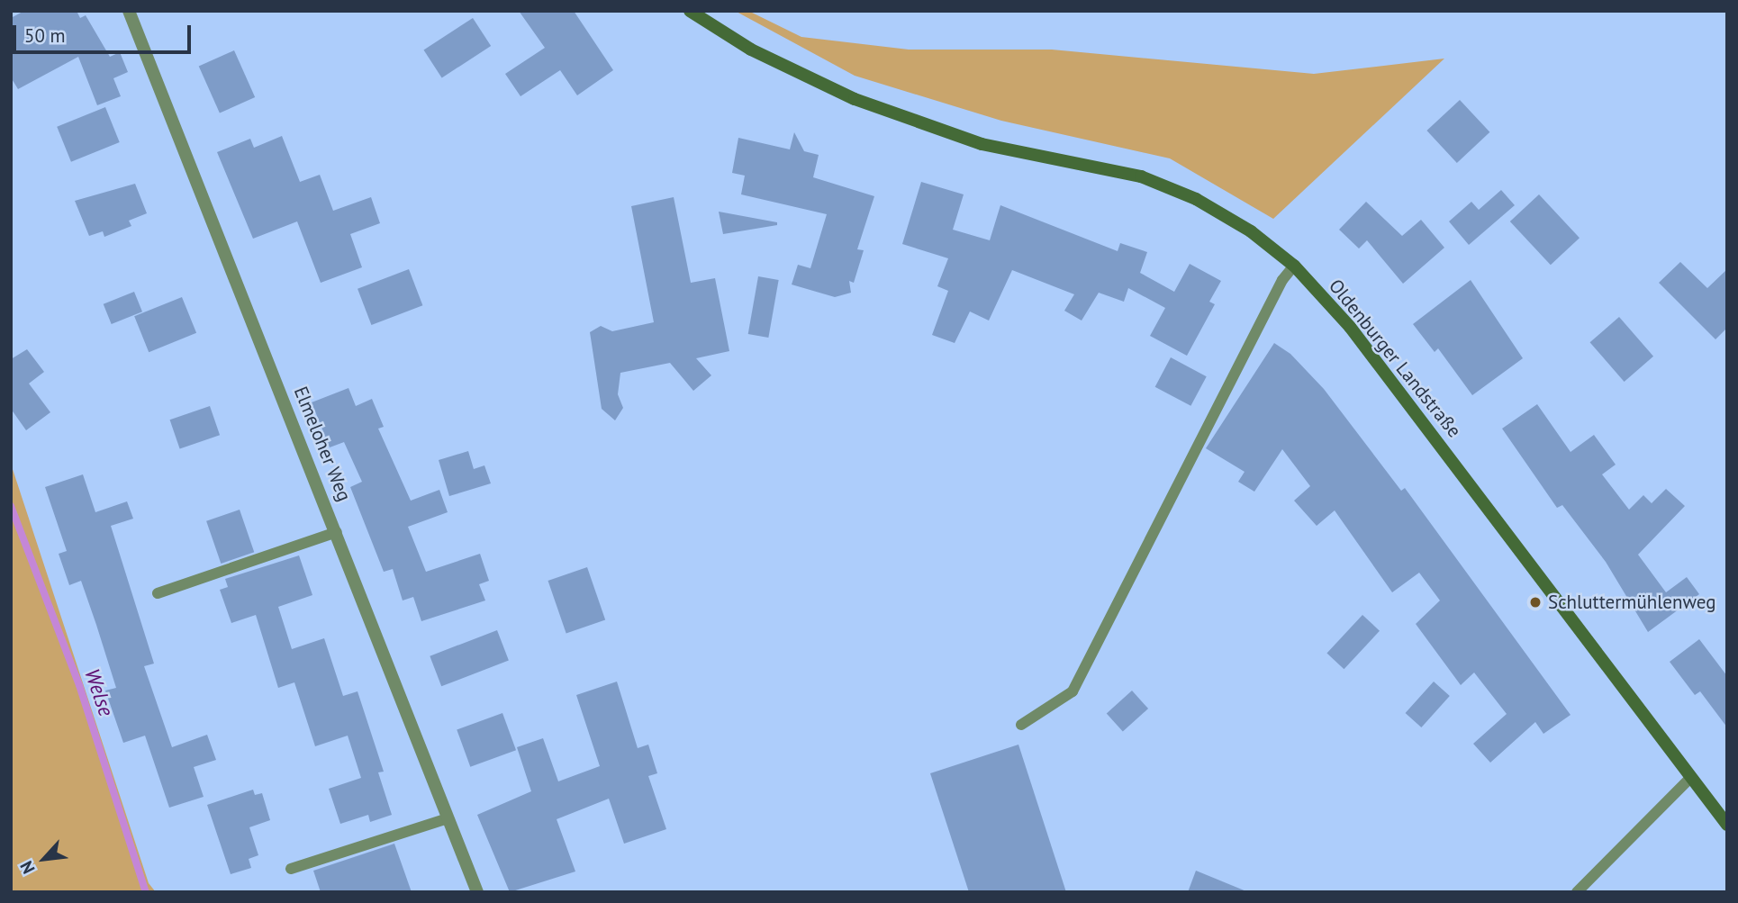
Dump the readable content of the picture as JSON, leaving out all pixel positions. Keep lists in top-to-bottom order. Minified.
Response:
{"streets":{"main road":["Oldenburger Landstraße"],"street":["Elmeloher Weg"]},"water":["Welse"],"places":["Schluttermühlenweg"],"scale_bar":"50 m","north":"bottom left"}
